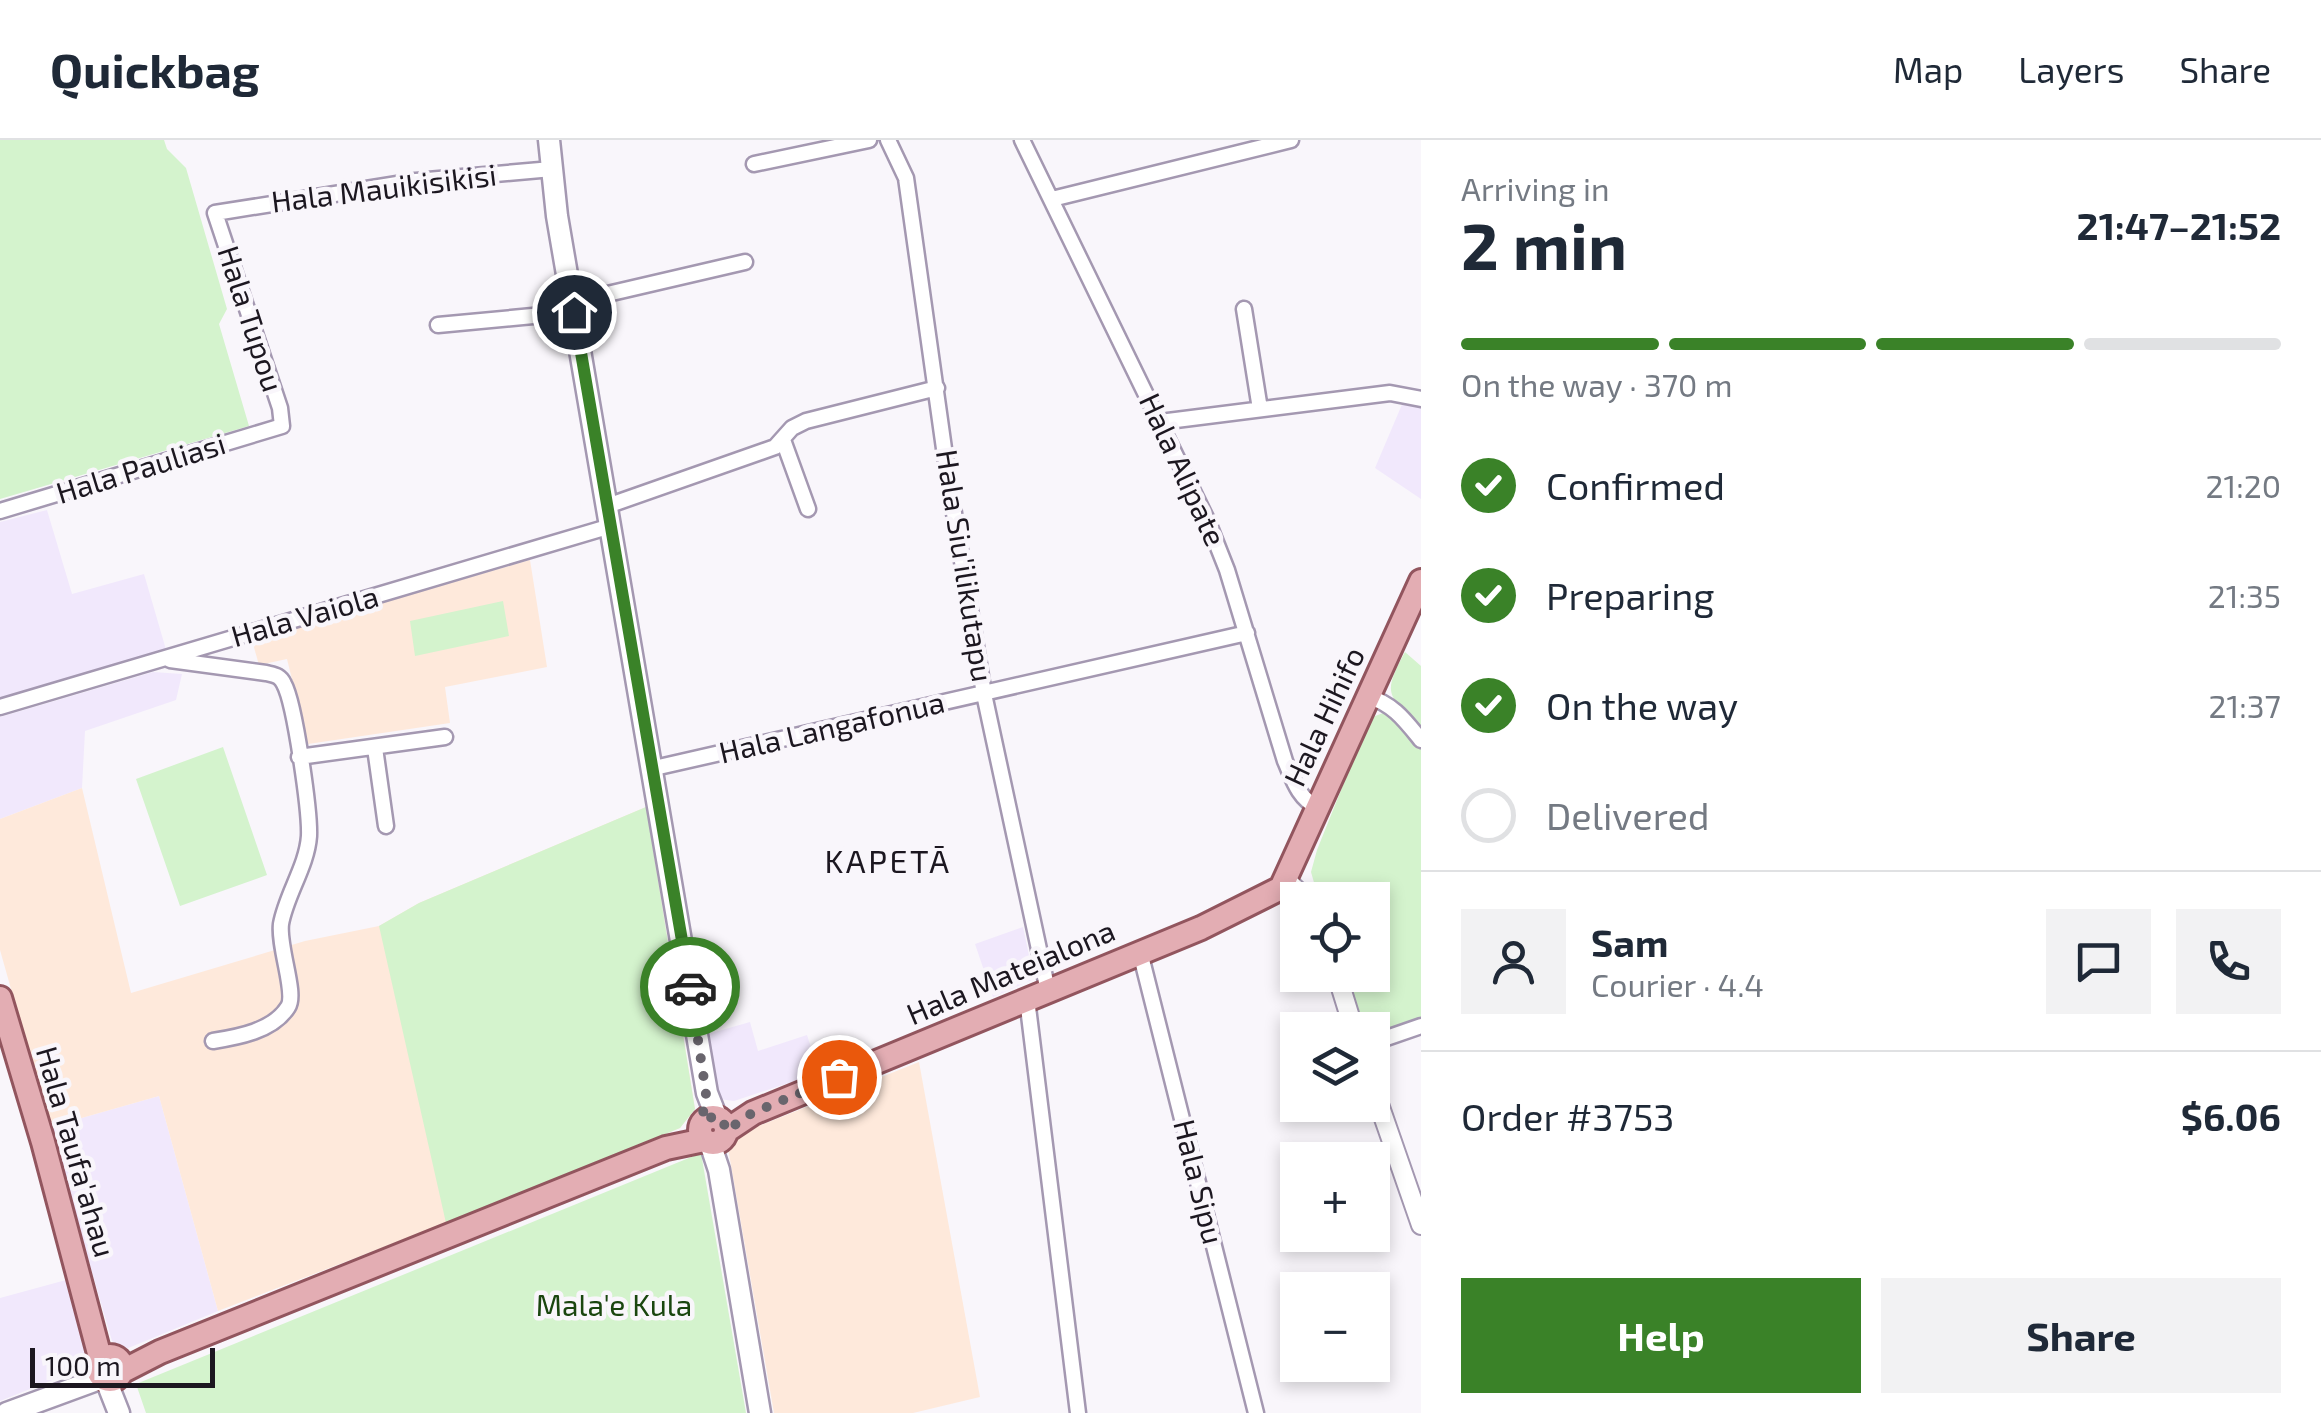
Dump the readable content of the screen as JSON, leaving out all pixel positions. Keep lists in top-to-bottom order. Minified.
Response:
{"streets":{"main road":["Hala Hihifo","Hala Mateialona","Hala Taufa'ahau"],"street":["Hala Mauikisikisi","Hala Tupou","Hala Pauliasi","Hala Alipate","Hala Siu'ilikutapu","Hala Vaiola","Hala Langafonua","Hala Sipu"]},"crossings":[["Hala Mauikisikisi","Hala Tupou"],["Hala Tupou","Hala Pauliasi"],["Hala Alipate","Hala Hihifo"],["Hala Alipate","Hala Langafonua"],["Hala Siu'ilikutapu","Hala Vaiola"],["Hala Siu'ilikutapu","Hala Langafonua"],["Hala Siu'ilikutapu","Hala Mateialona"],["Hala Hihifo","Hala Mateialona"],["Hala Mateialona","Hala Taufa'ahau"],["Hala Mateialona","Hala Sipu"]],"districts":["KAPETĀ"],"parks":["Mala'e Kula"],"scale_bar":"100 m","page":{"header":"Quickbag","nav":["Map","Layers","Share"],"heading":["2 min","Arriving in","21:47–21:52"],"panel":["Sam","Courier · 4.4","Order #3753","$6.06"],"bar":"On the way · 370 m","list":[["Confirmed","21:20"],["Preparing","21:35"],["On the way","21:37"],"Delivered"],"map_buttons":["+","−"],"buttons":["Help","Share"],"scale":"100 m"}}
